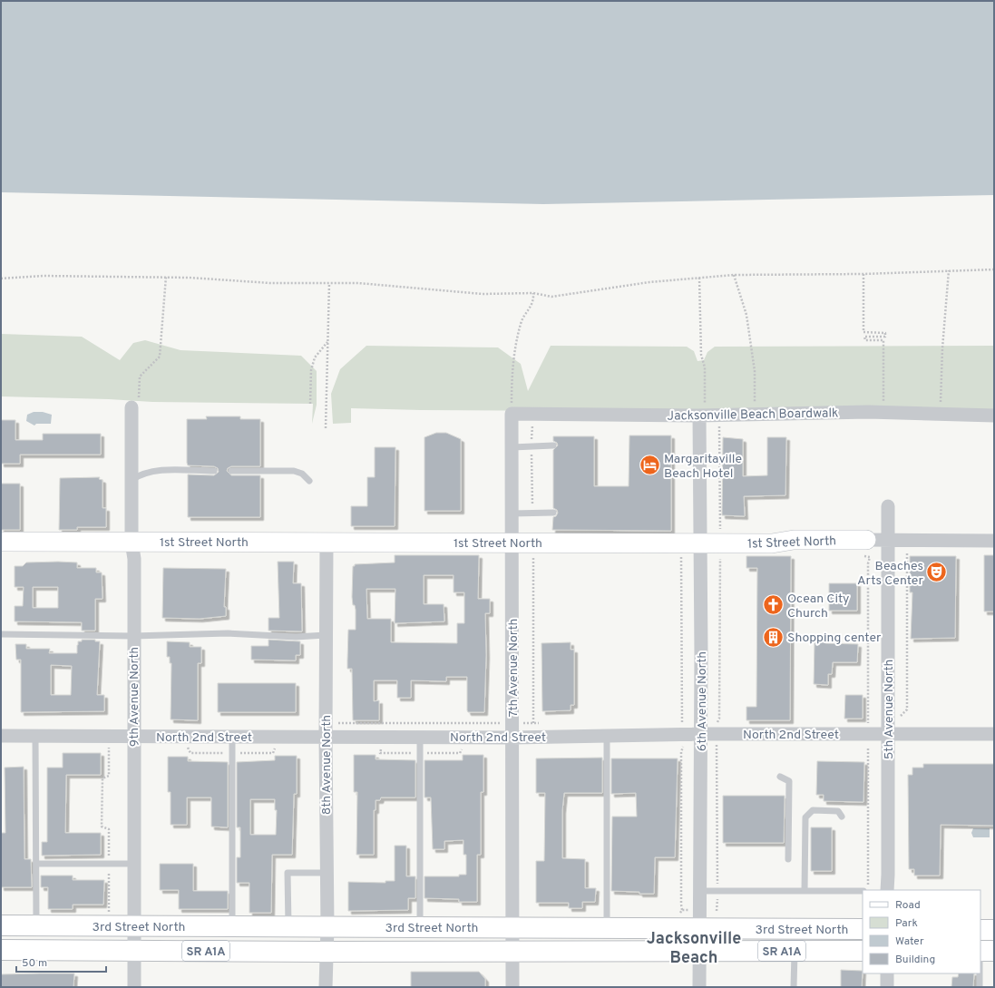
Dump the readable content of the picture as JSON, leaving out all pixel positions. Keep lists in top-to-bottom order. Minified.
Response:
{"streets":{"main road":["3rd Street North","SR A1A"],"street":["Jacksonville Beach Boardwalk","1st Street North","7th Avenue North","9th Avenue North","6th Avenue North","5th Avenue North","North 2nd Street","8th Avenue North"]},"crossings":[["Jacksonville Beach Boardwalk","7th Avenue North"],["Jacksonville Beach Boardwalk","6th Avenue North"],["1st Street North","7th Avenue North"],["1st Street North","9th Avenue North"],["1st Street North","6th Avenue North"],["1st Street North","5th Avenue North"],["1st Street North","8th Avenue North"],["7th Avenue North","North 2nd Street"],["7th Avenue North","3rd Street North"],["9th Avenue North","North 2nd Street"],["9th Avenue North","3rd Street North"],["6th Avenue North","North 2nd Street"],["6th Avenue North","3rd Street North"],["5th Avenue North","North 2nd Street"],["North 2nd Street","8th Avenue North"],["8th Avenue North","3rd Street North"]],"districts":["Jacksonville Beach"],"places":{"hotel":["Margaritaville Beach Hotel"],"theatre":["Beaches Arts Center"],"church":["Ocean City Church"],"building":["Shopping center"]},"legend":["Road","Park","Water","Building"],"scale_bar":"50 m"}
